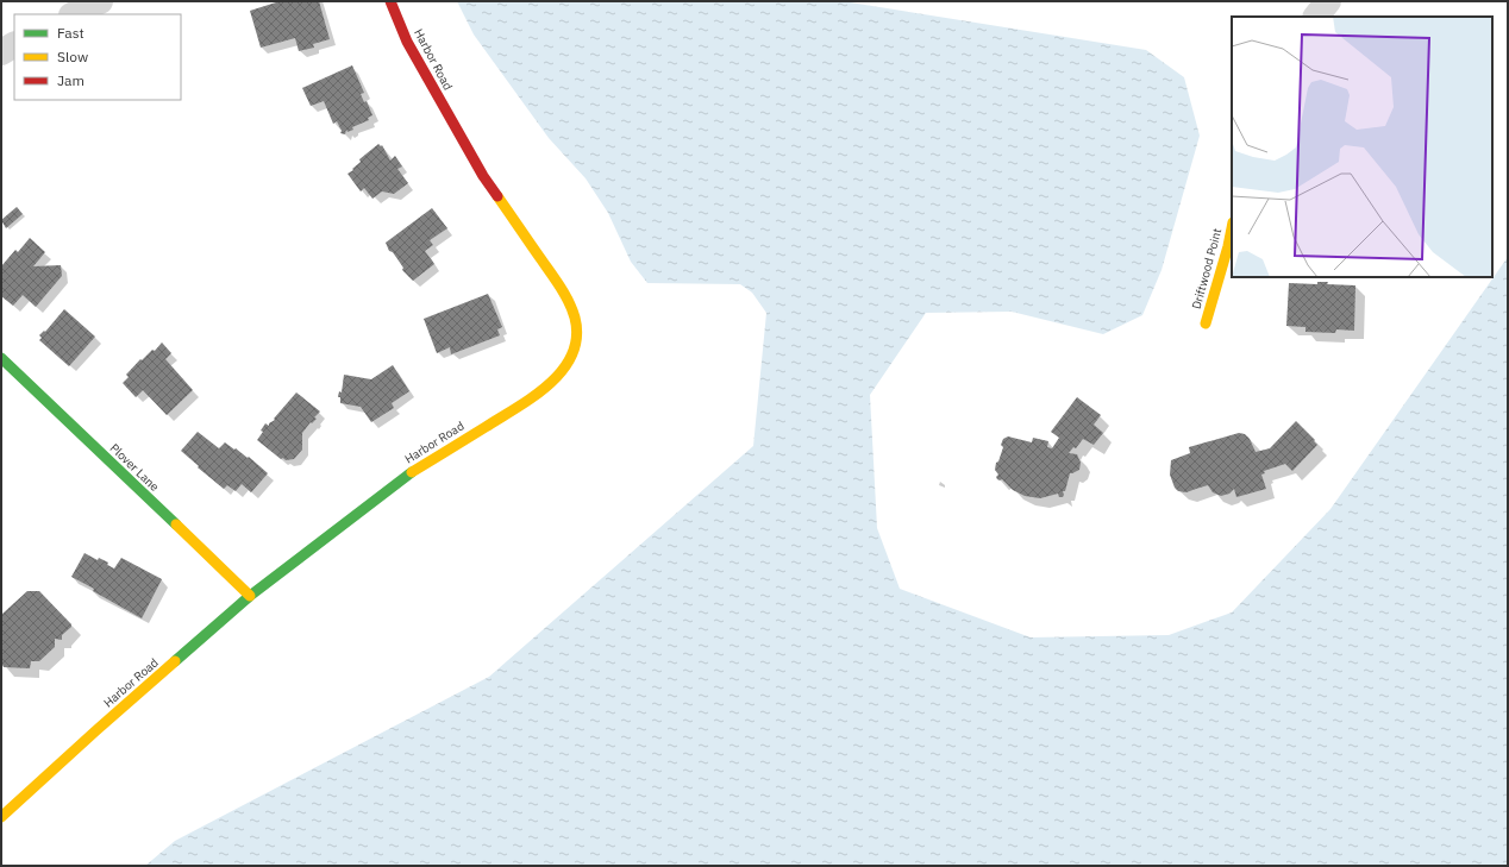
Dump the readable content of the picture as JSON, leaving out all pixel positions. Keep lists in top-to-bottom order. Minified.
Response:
{"streets":{"street":["Harbor Road","Driftwood Point","Plover Lane"]},"crossings":[["Harbor Road","Plover Lane"]],"legend":["Fast","Slow","Jam"]}
